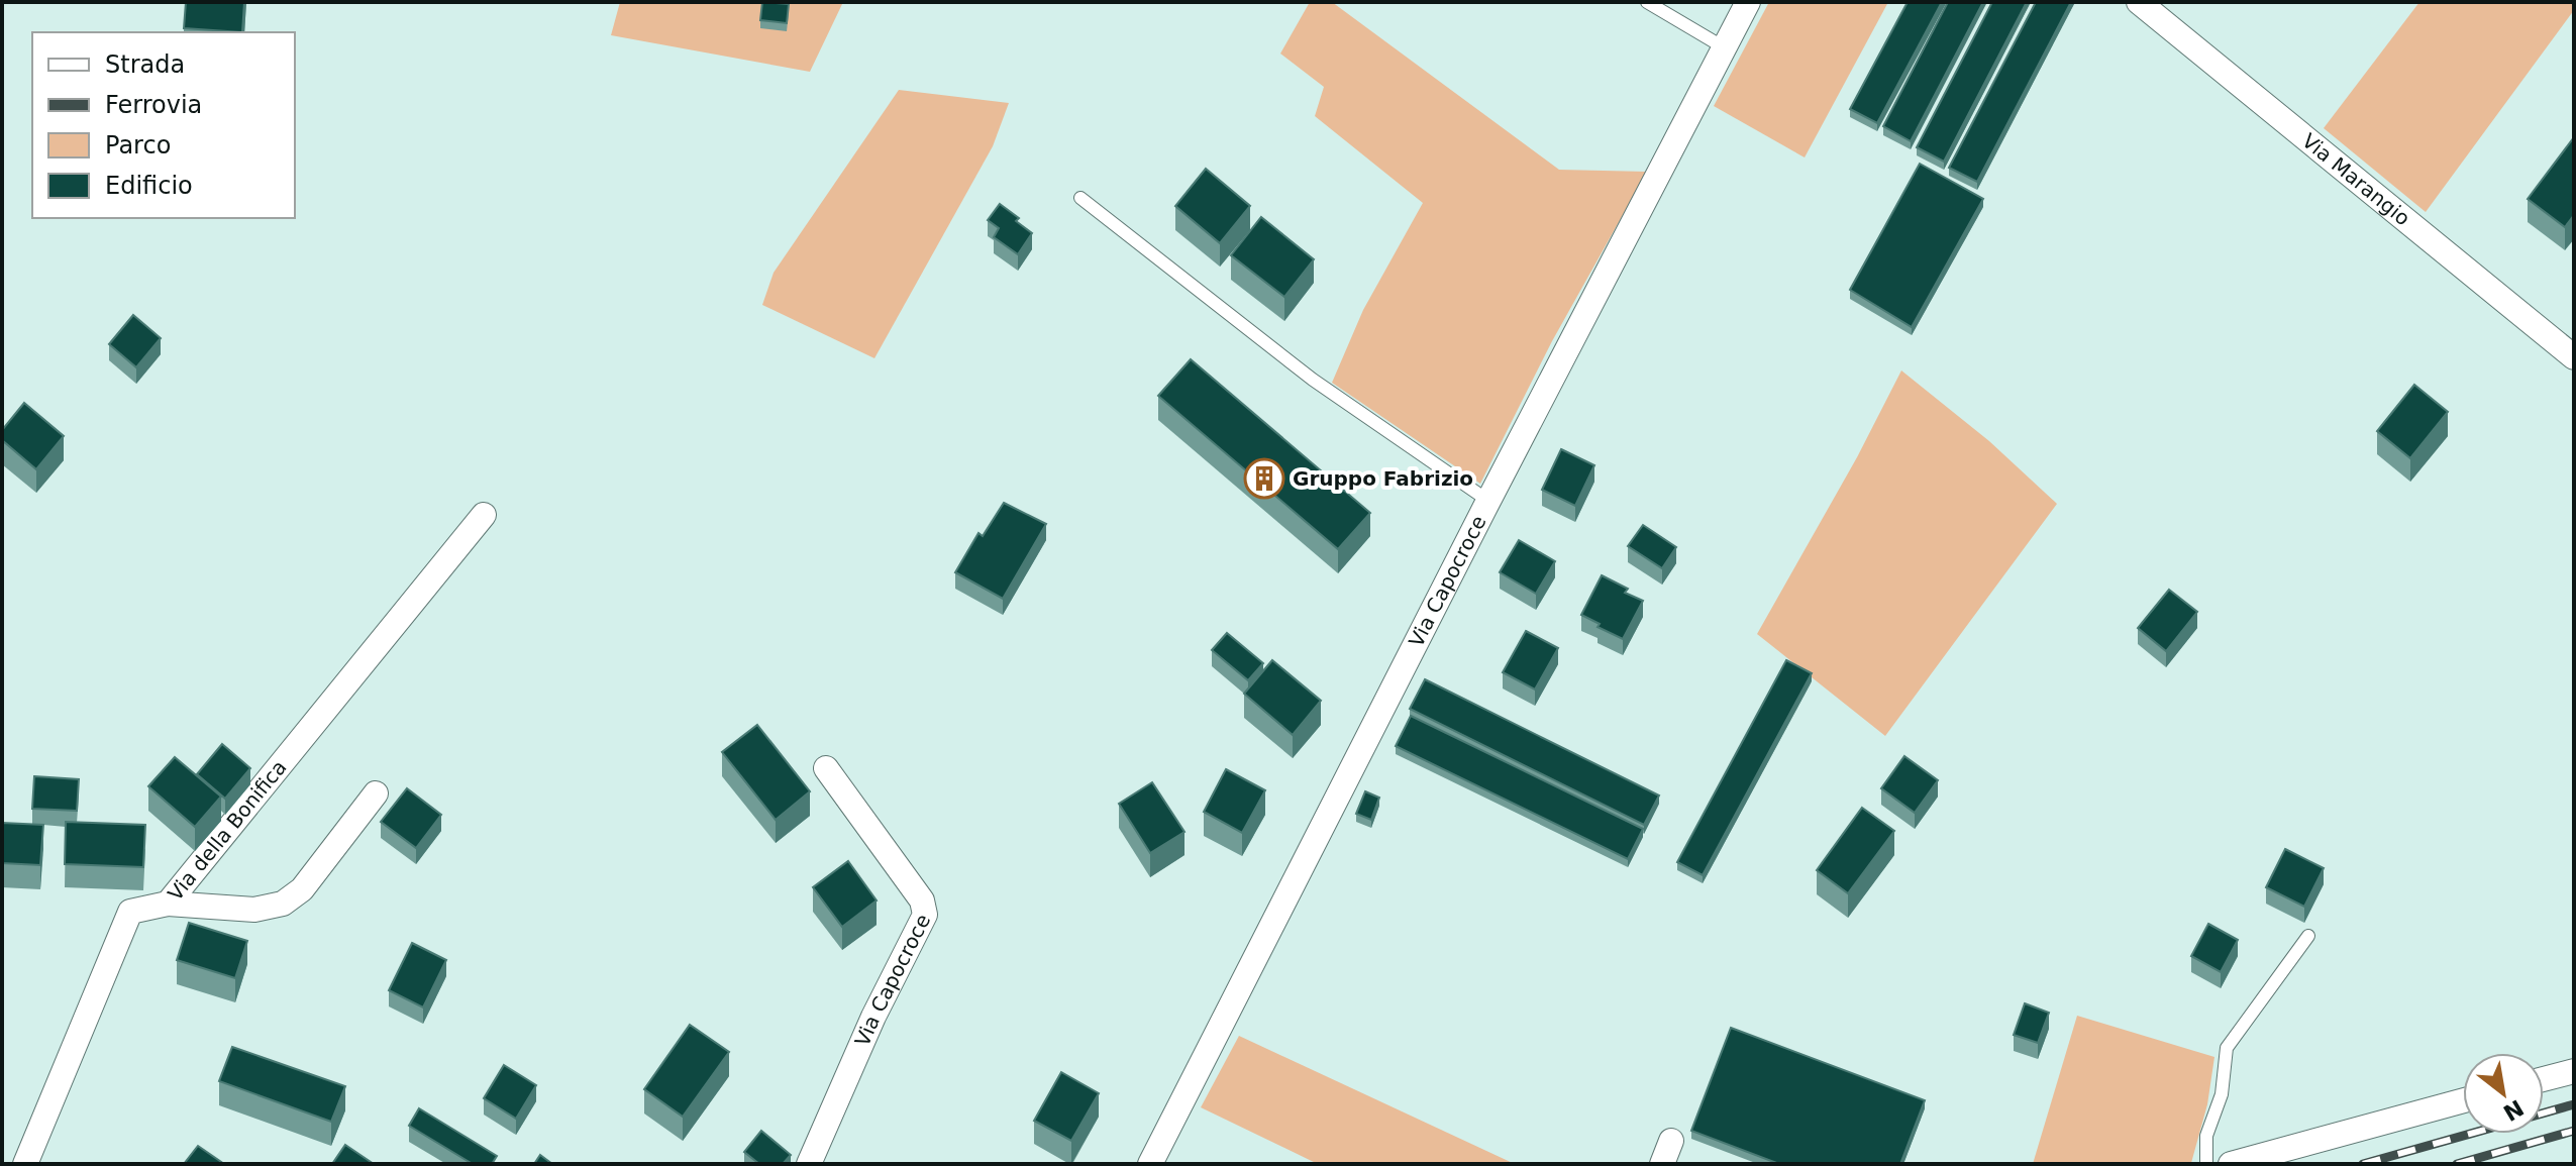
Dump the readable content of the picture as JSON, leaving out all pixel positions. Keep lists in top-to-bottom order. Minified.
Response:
{"streets":{"street":["Via Marangio","Via Capocroce","Via della Bonifica"]},"places":{"building":["Gruppo Fabrizio"]},"legend":["Strada","Ferrovia","Parco","Edificio"],"north":"bottom right"}
